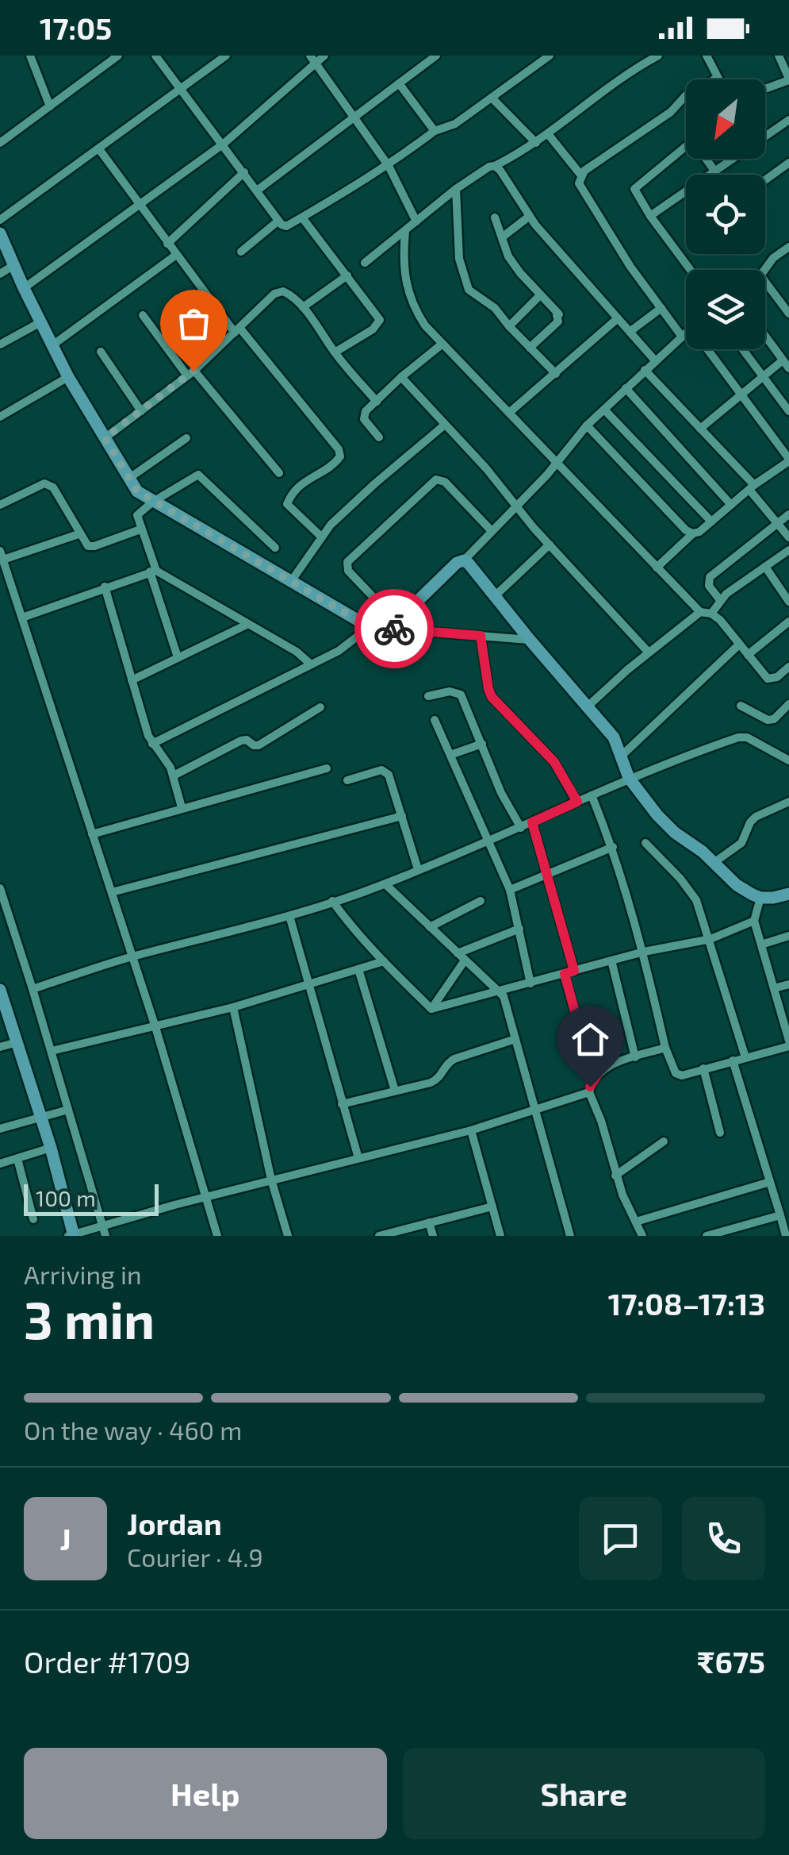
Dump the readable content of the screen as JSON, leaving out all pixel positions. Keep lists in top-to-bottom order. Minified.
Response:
{"scale_bar":"100 m","north":"bottom left","page":{"status":"17:05","scale":"100 m","heading":["3 min","Arriving in","17:08–17:13"],"panel":["Jordan","Courier · 4.9","Order #1709","₹675"],"bar":"On the way · 460 m","round":"J","buttons":["Help","Share"]}}
